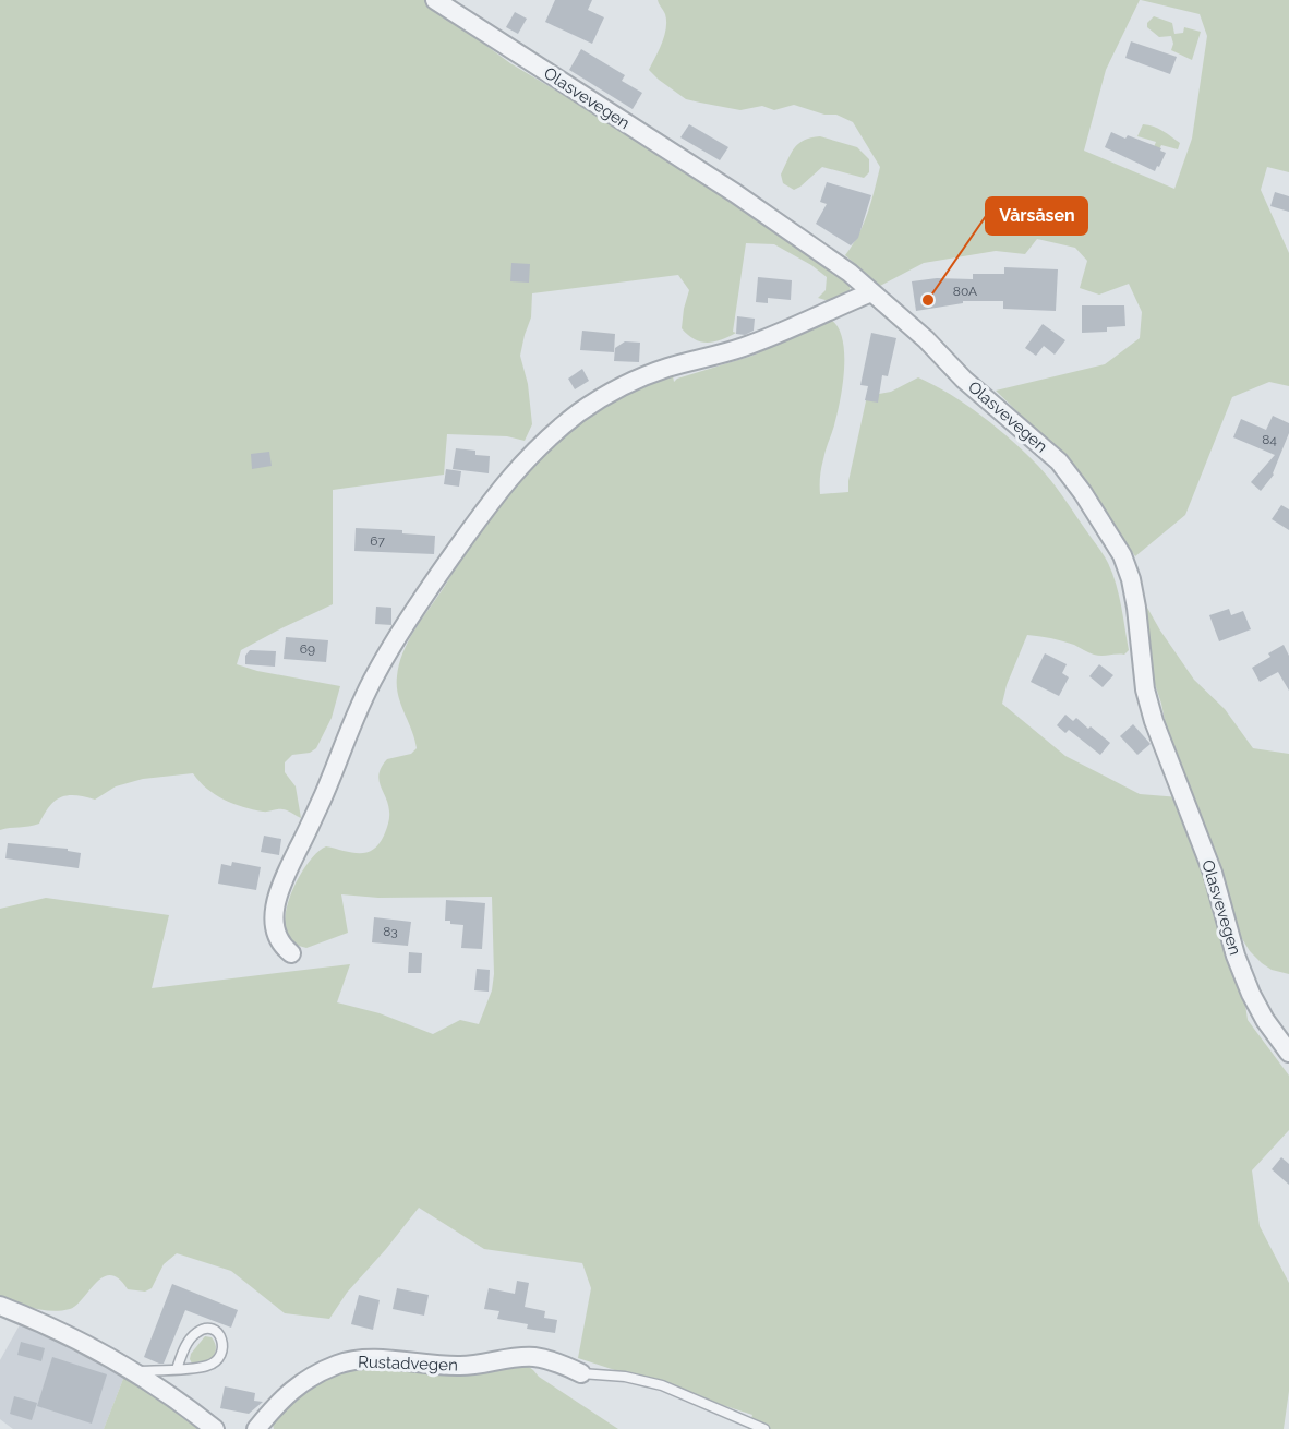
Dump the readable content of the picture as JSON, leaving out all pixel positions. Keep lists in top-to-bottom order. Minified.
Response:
{"streets":{"street":["Olasvevegen","Rustadvegen"]},"places":["Vårsåsen"],"house_numbers":["80A","84","67","69","83"]}
